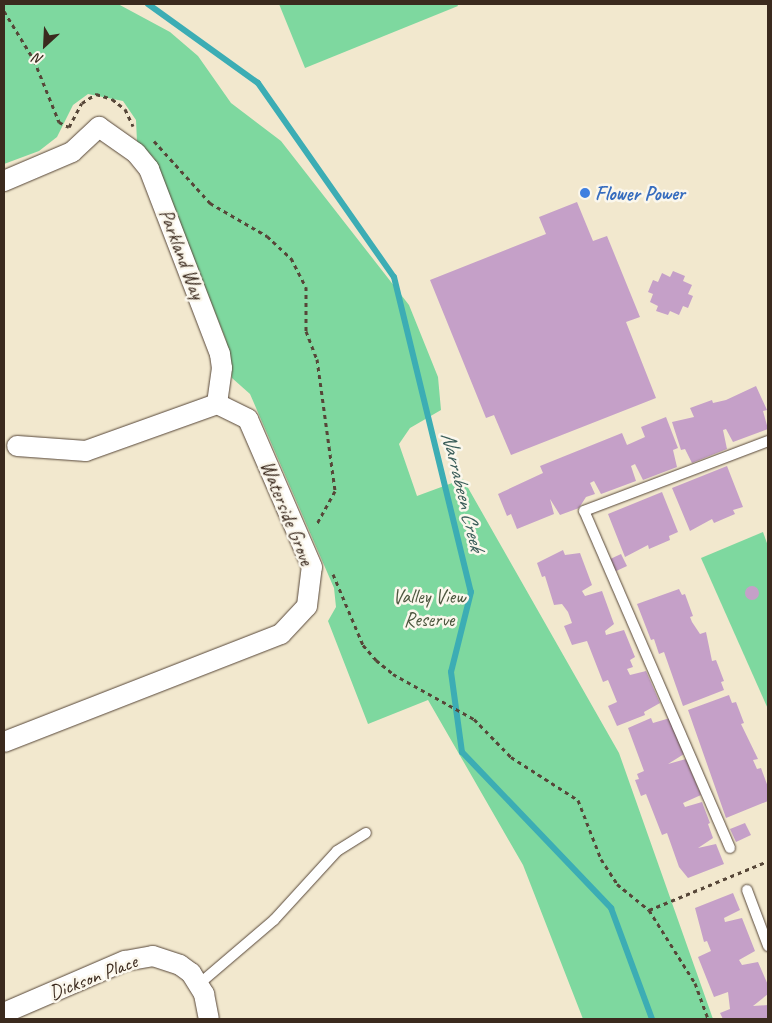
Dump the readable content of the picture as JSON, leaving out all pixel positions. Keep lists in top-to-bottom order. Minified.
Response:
{"streets":{"street":["Parkland Way","Waterside Grove","Dickson Place"]},"crossings":[["Parkland Way","Waterside Grove"]],"water":["Narrabeen Creek"],"parks":["Valley View Reserve"],"places":["Flower Power"],"north":"bottom left"}
